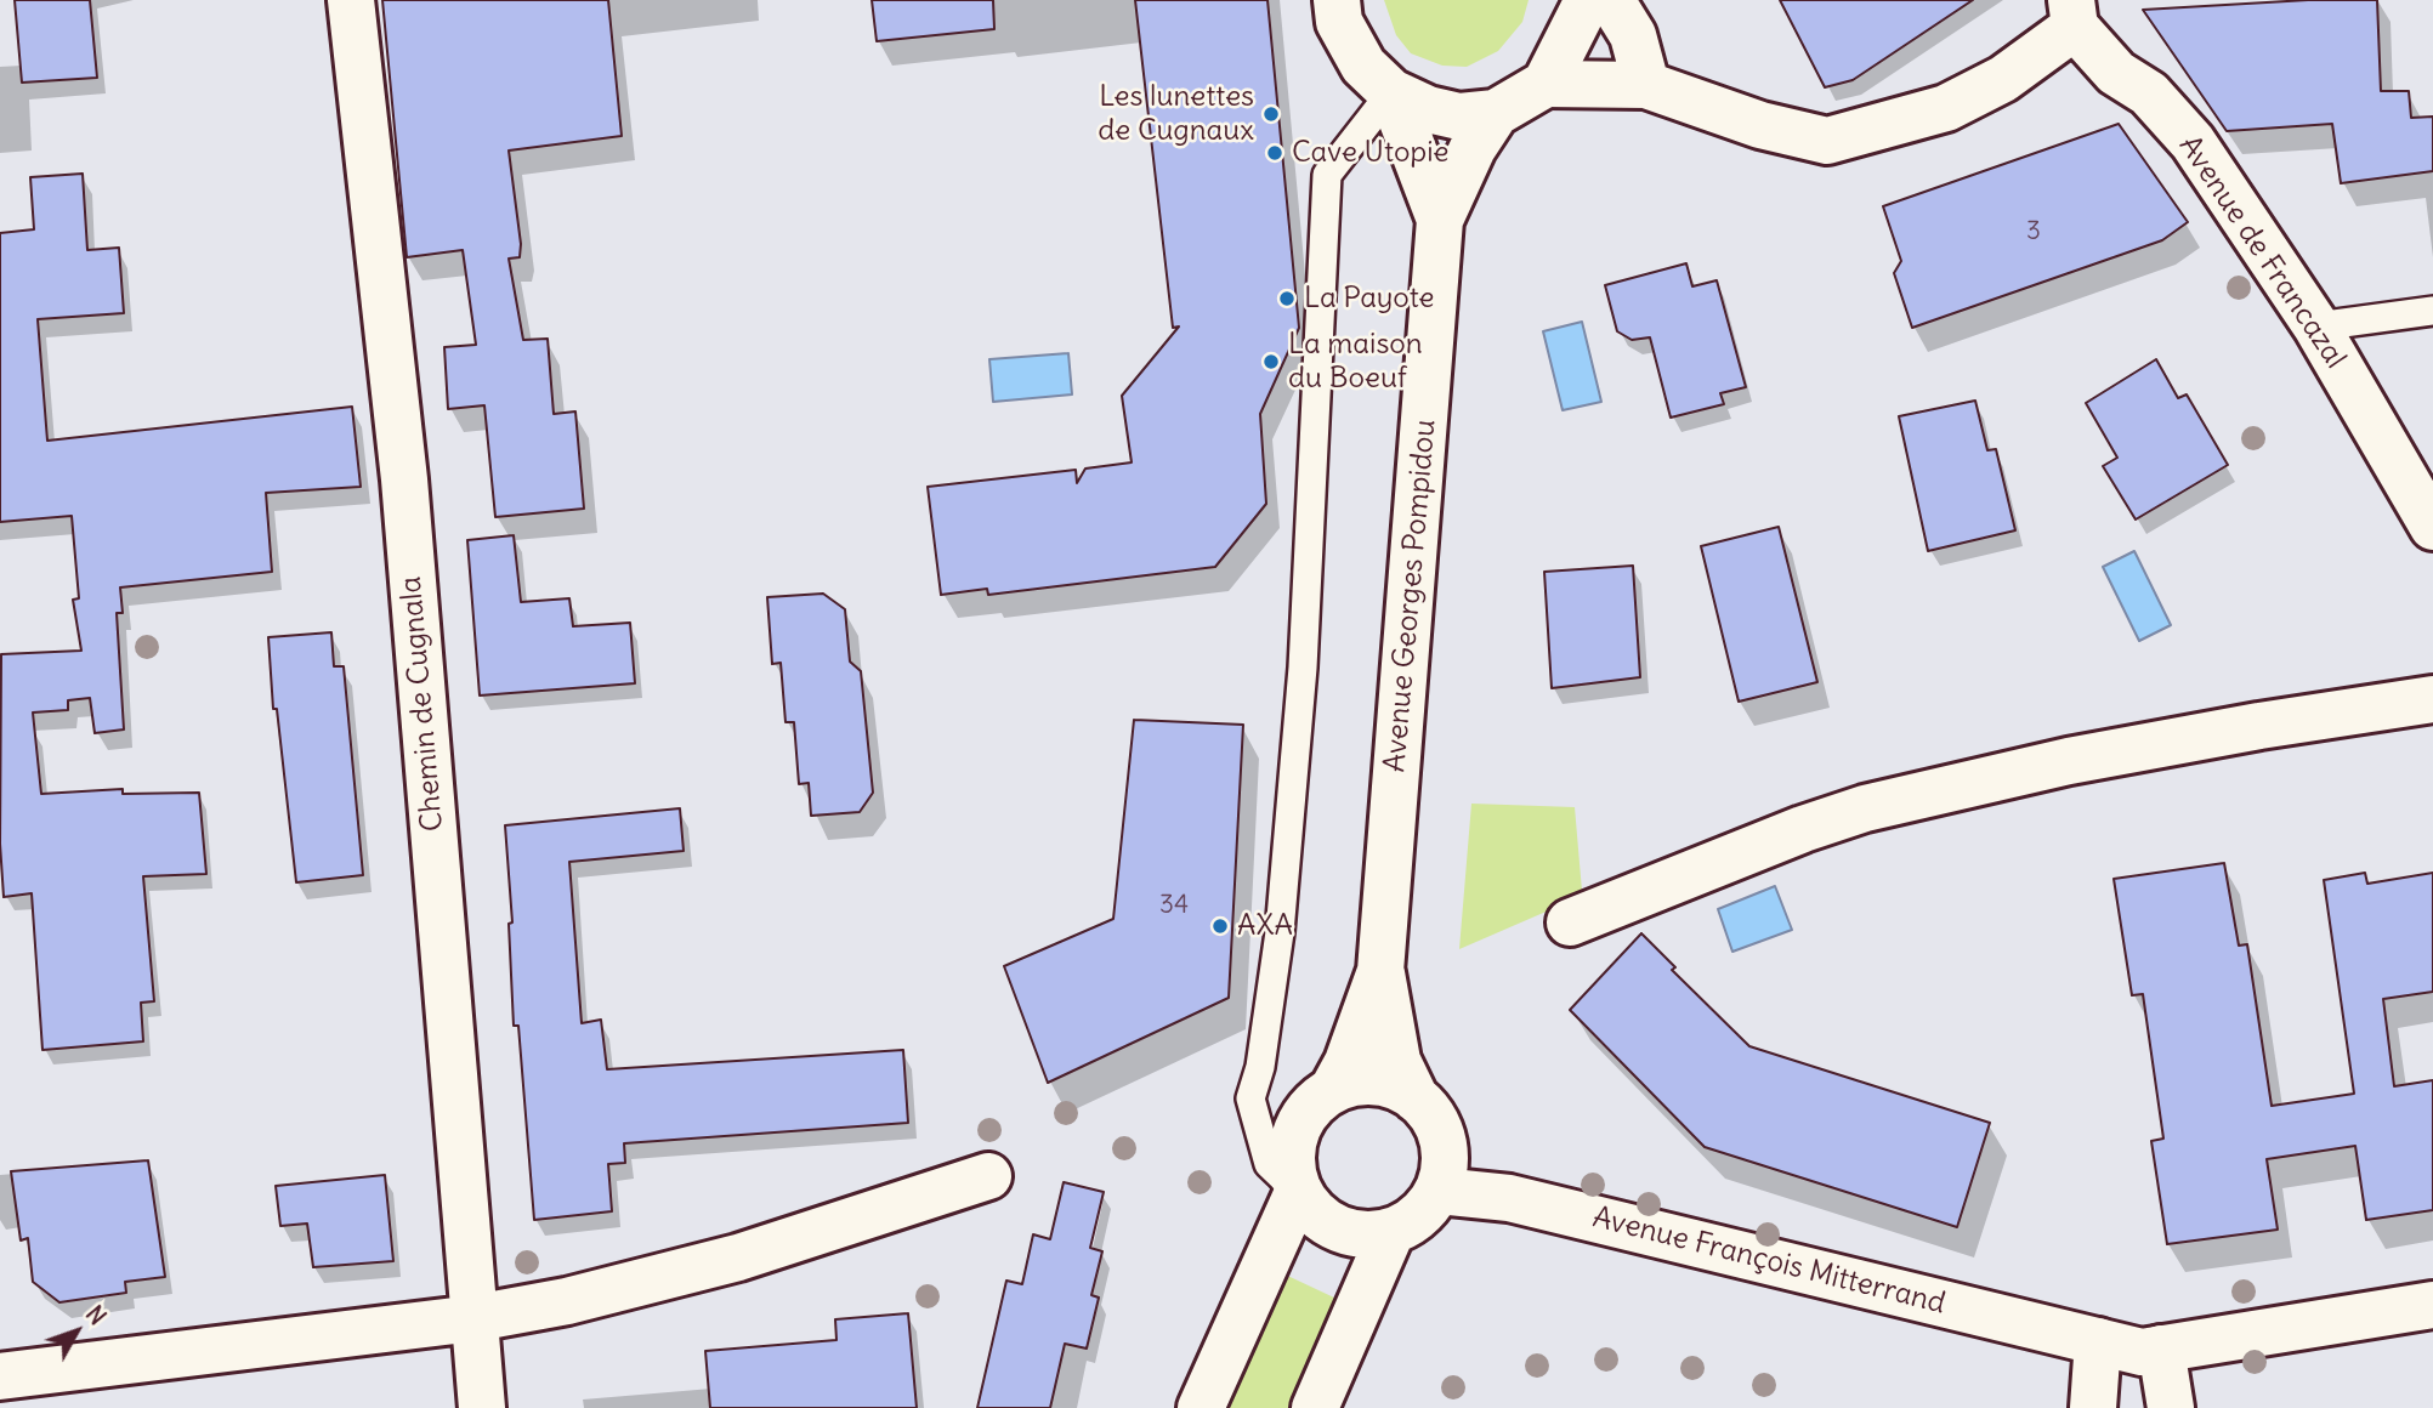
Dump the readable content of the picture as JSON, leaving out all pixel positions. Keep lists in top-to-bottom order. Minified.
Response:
{"streets":{"street":["Avenue de Francazal","Avenue Georges Pompidou","Chemin de Cugnala","Avenue François Mitterrand"]},"crossings":[["Avenue Georges Pompidou","Avenue François Mitterrand"]],"places":["Les lunettes de Cugnaux","Cave Utopie","La Payote","La maison du Boeuf","AXA"],"house_numbers":["3","34"],"north":"top right"}
